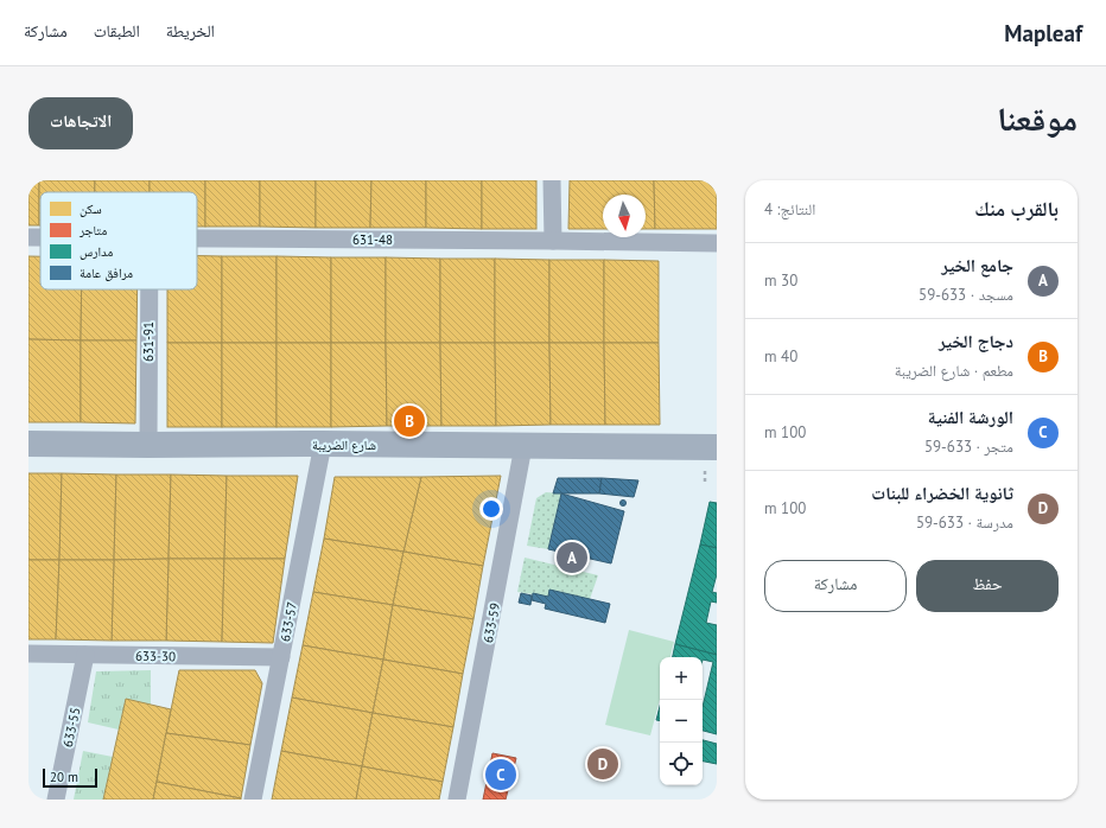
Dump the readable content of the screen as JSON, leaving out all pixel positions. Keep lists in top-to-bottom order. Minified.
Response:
{"streets":{"street":["631-48","631-91","شارع الضريبة","633-57","633-59","633-30","633-55"]},"crossings":[["631-91","شارع الضريبة"],["شارع الضريبة","633-57"],["شارع الضريبة","633-59"],["633-57","633-30"],["633-30","633-55"]],"legend":["سكن","متاجر","مدارس","مرافق عامة"],"scale_bar":"20 m","north":"bottom","page":{"header":"Mapleaf","nav":["الخريطة","الطبقات","مشاركة"],"title":"موقعنا","buttons":["الاتجاهات",["حفظ","مشاركة"]],"heading":["بالقرب منك","النتائج: 4"],"list":[{"mark":"A","name":"جامع الخير","note":"مسجد · 633-59","value":"30 m"},{"mark":"B","name":"دجاج الخير","note":"مطعم · شارع الضريبة","value":"40 m"},{"mark":"C","name":"الورشة الفنية","note":"متجر · 633-59","value":"100 m"},{"mark":"D","name":"ثانوية الخضراء للبنات","note":"مدرسة · 633-59","value":"100 m"}],"pins":["B","A","D","C"],"map_buttons":["+","−"],"scale":"20 m"}}
